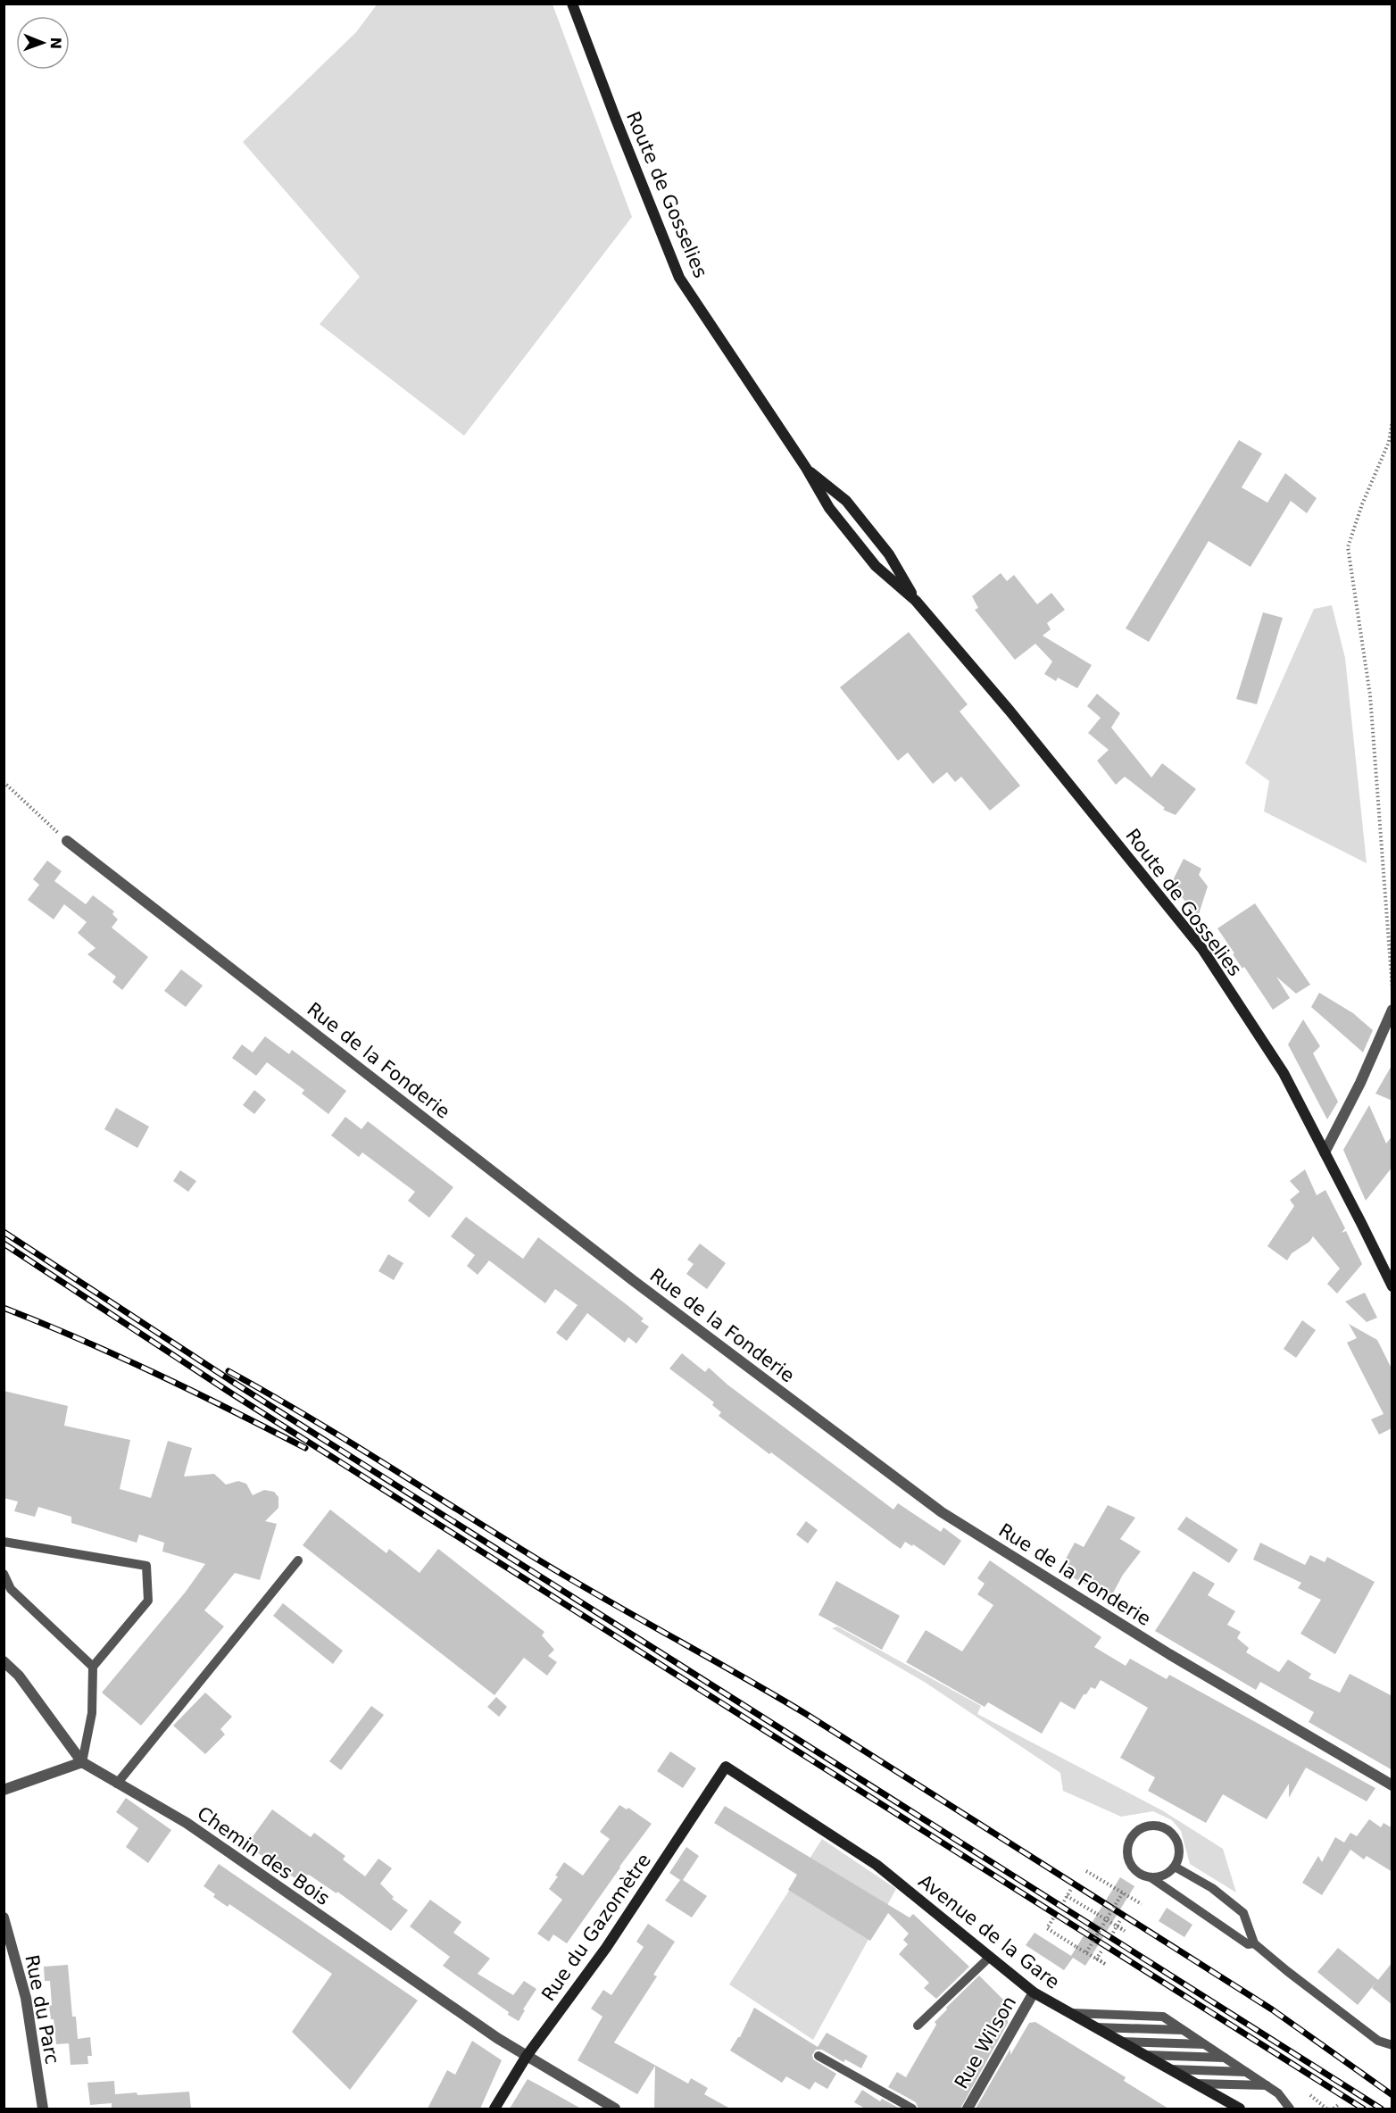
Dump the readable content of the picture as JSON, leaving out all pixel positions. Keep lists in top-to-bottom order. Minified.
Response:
{"streets":{"main road":["Route de Gosselies","Rue du Gazomètre","Avenue de la Gare"],"street":["Rue de la Fonderie","Chemin des Bois","Rue du Parc","Rue Wilson"]},"crossings":[["Chemin des Bois","Rue du Gazomètre"],["Rue du Gazomètre","Avenue de la Gare"],["Avenue de la Gare","Rue Wilson"]],"north":"right"}
